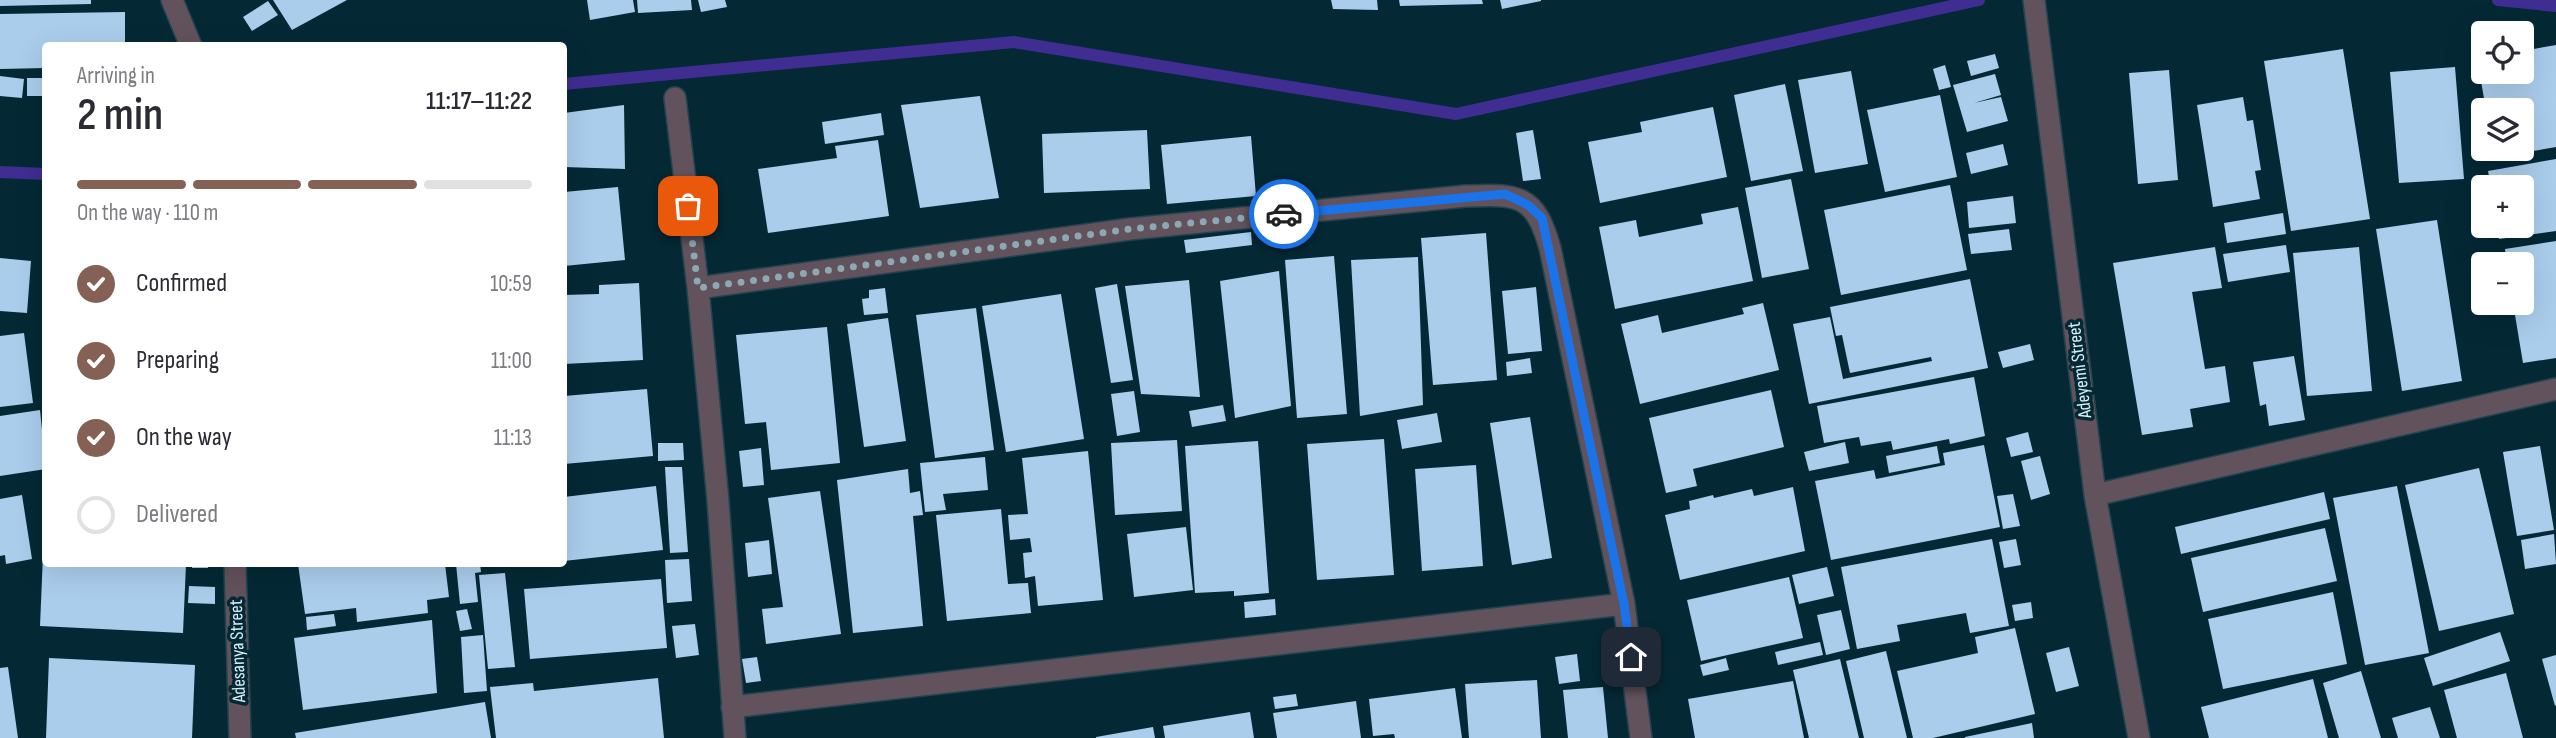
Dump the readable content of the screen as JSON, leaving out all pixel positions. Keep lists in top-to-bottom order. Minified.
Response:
{"streets":{"street":["Adeyemi Street","Adesanya Street"]},"page":{"map_buttons":["+","−"],"heading":["2 min","Arriving in","11:17–11:22"],"bar":"On the way · 110 m","list":[["Confirmed","10:59"],["Preparing","11:00"],["On the way","11:13"],"Delivered"]}}
